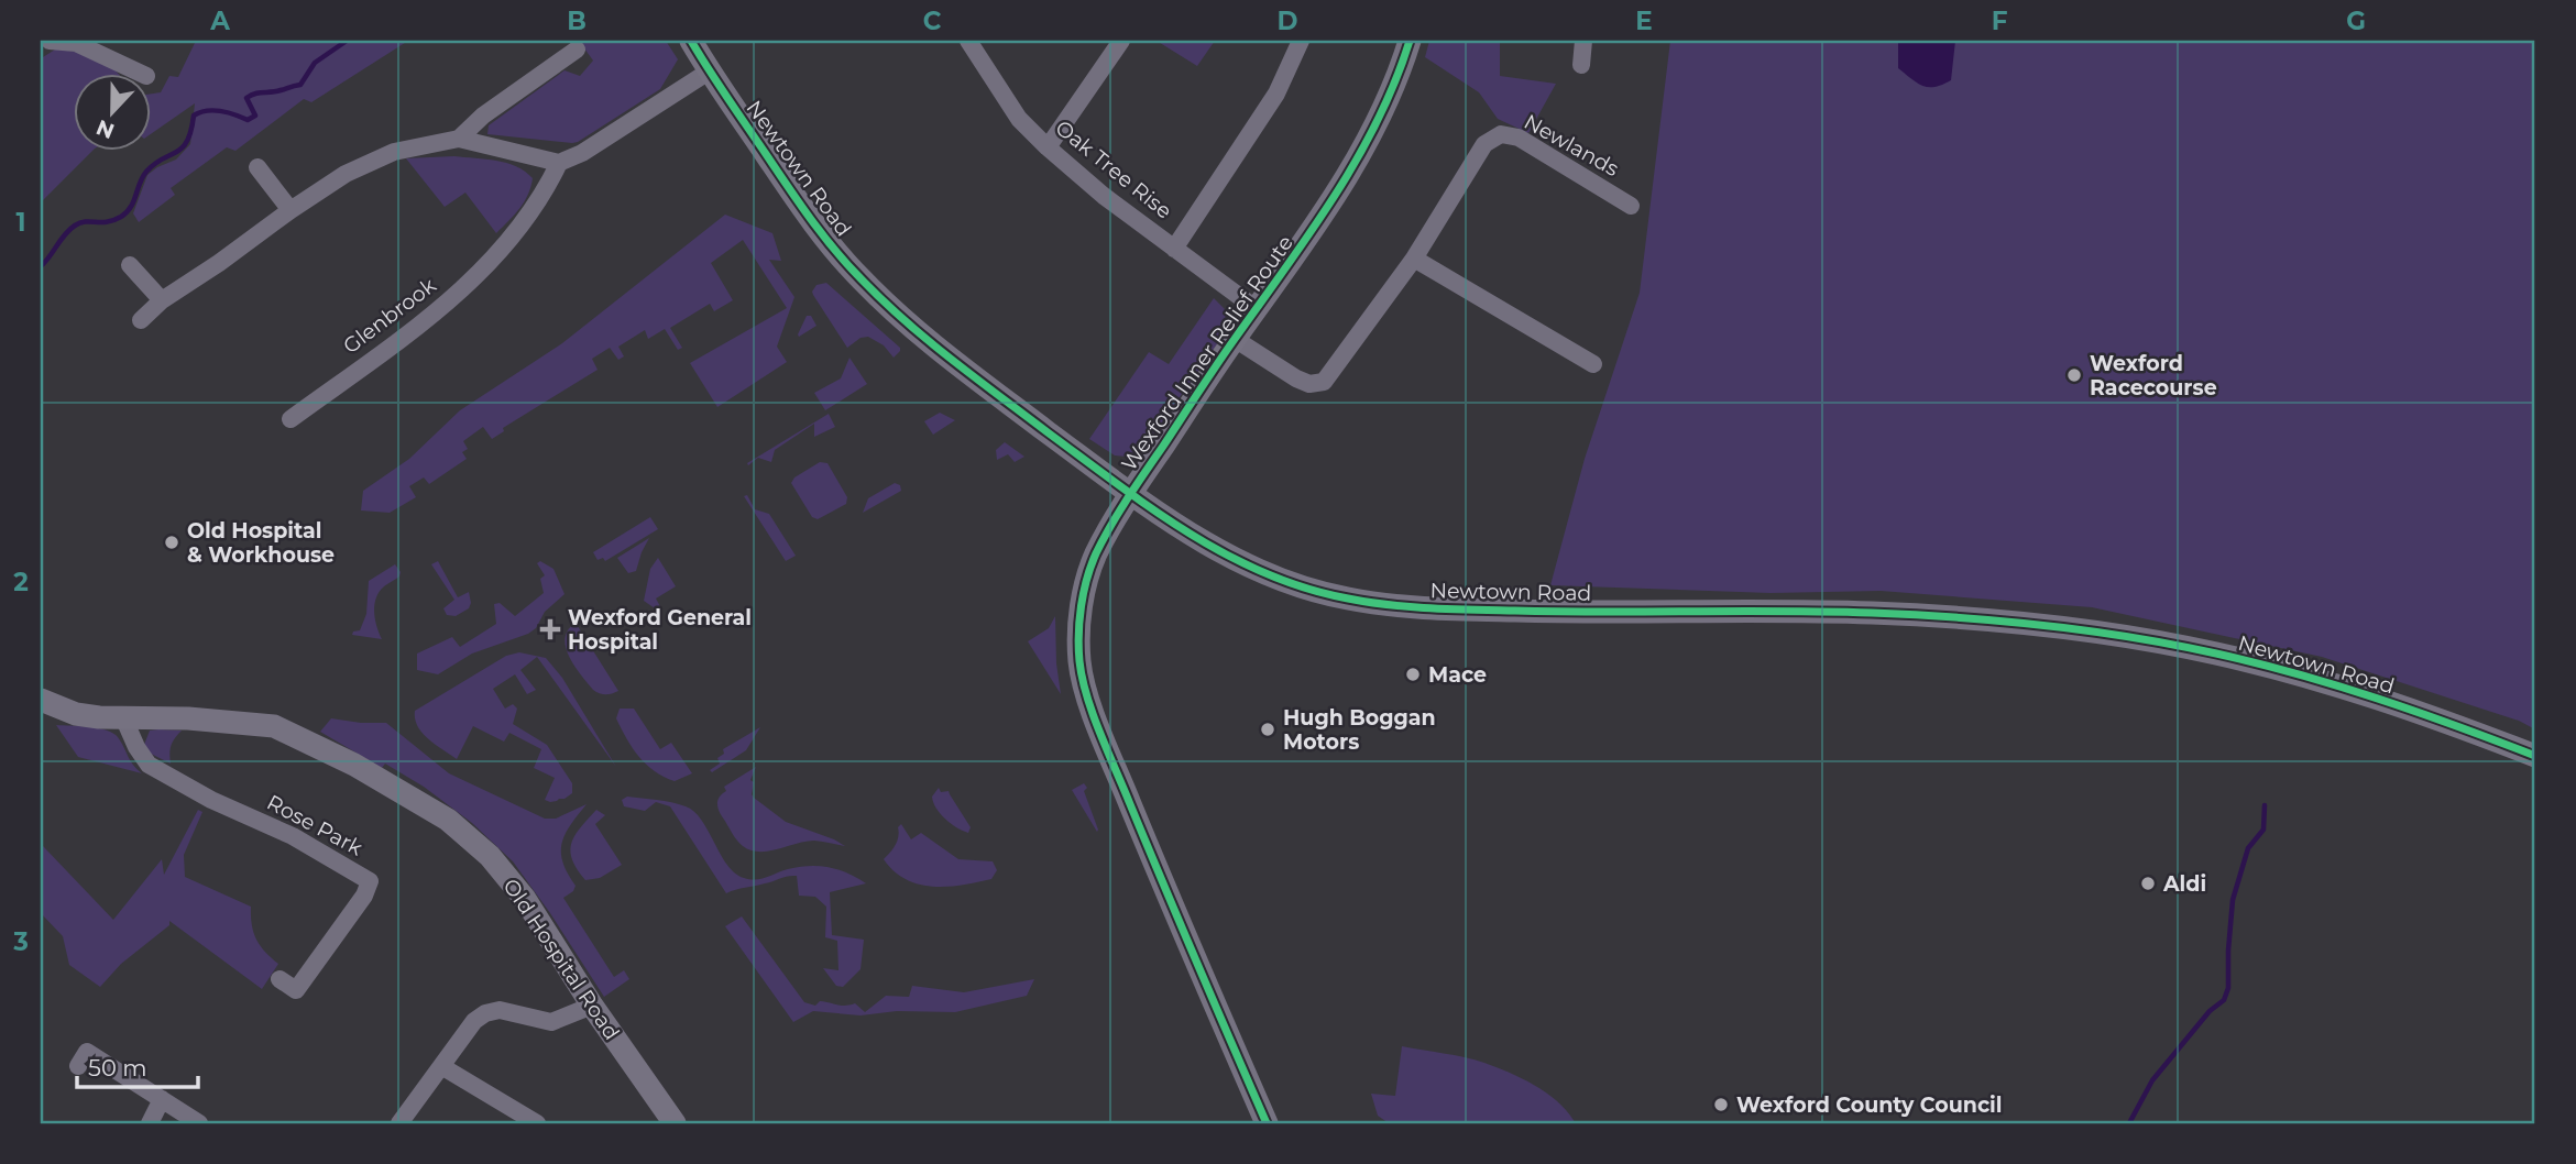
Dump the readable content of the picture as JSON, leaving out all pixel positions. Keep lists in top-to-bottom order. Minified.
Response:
{"streets":{"main road":["Newtown Road","Wexford Inner Relief Route","Old Hospital Road"],"street":["Newlands","Oak Tree Rise","Glenbrook","Rose Park"]},"crossings":[["Newlands","Wexford Inner Relief Route"],["Newtown Road","Wexford Inner Relief Route"],["Oak Tree Rise","Wexford Inner Relief Route"],["Rose Park","Old Hospital Road"]],"places":{"other":["Wexford Racecourse","Old Hospital & Workhouse","Mace","Hugh Boggan Motors","Aldi","Wexford County Council"],"health":["Wexford General Hospital"]},"scale_bar":"50 m","north":"bottom","grid":{"columns":["A","B","C","D","E","F","G"],"rows":["1","2","3"]}}
